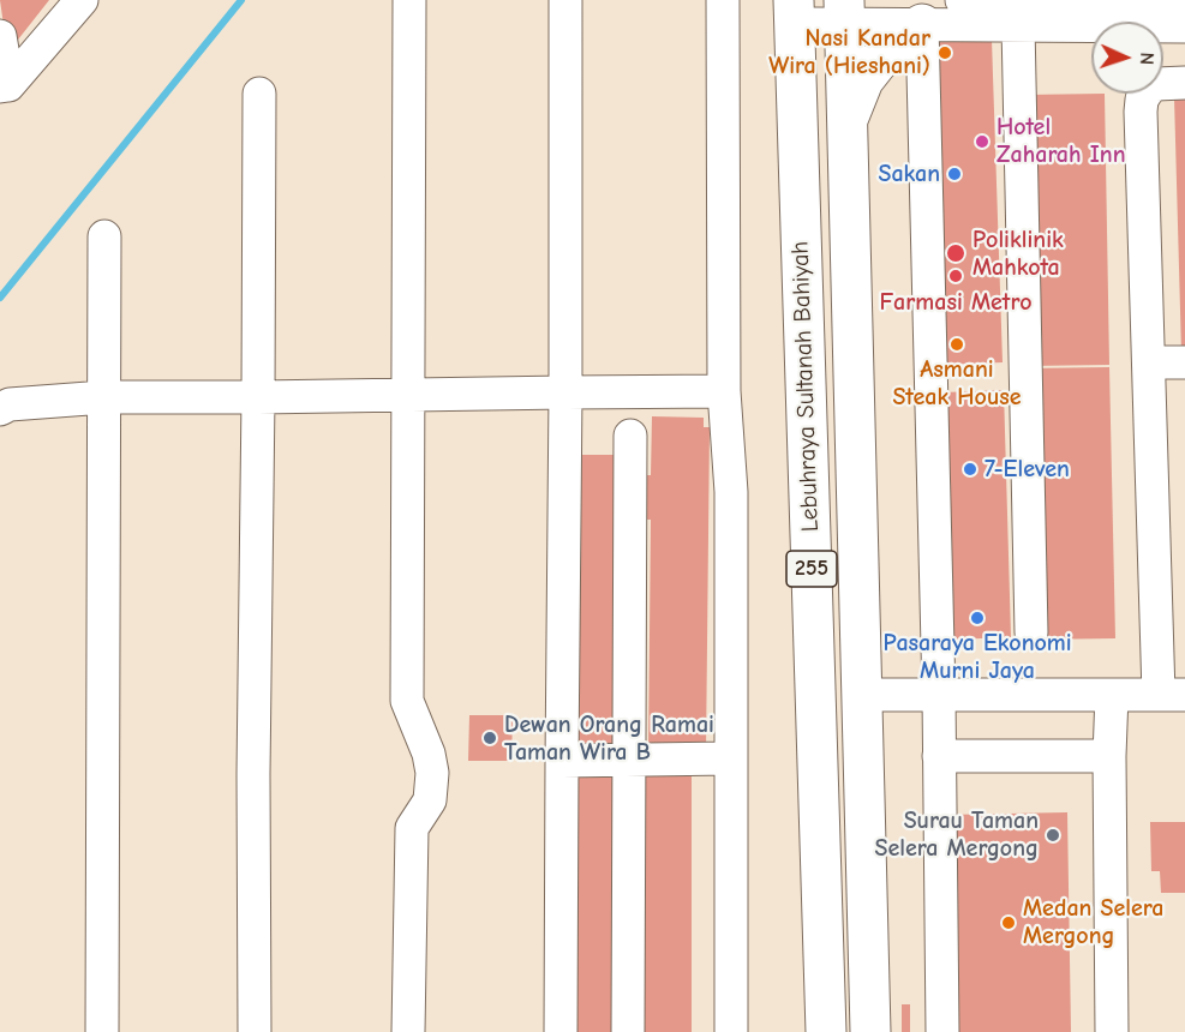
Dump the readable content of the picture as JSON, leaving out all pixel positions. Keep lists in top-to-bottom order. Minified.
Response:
{"streets":{"main road":["Lebuhraya Sultanah Bahiyah","255"]},"places":["Nasi Kandar Wira (Hieshani)","Hotel Zaharah Inn","Sakan","Poliklinik Mahkota","Farmasi Metro","Asmani Steak House","7-Eleven","Pasaraya Ekonomi Murni Jaya","Dewan Orang Ramai Taman Wira B","Surau Taman Selera Mergong","Medan Selera Mergong"],"north":"right"}
